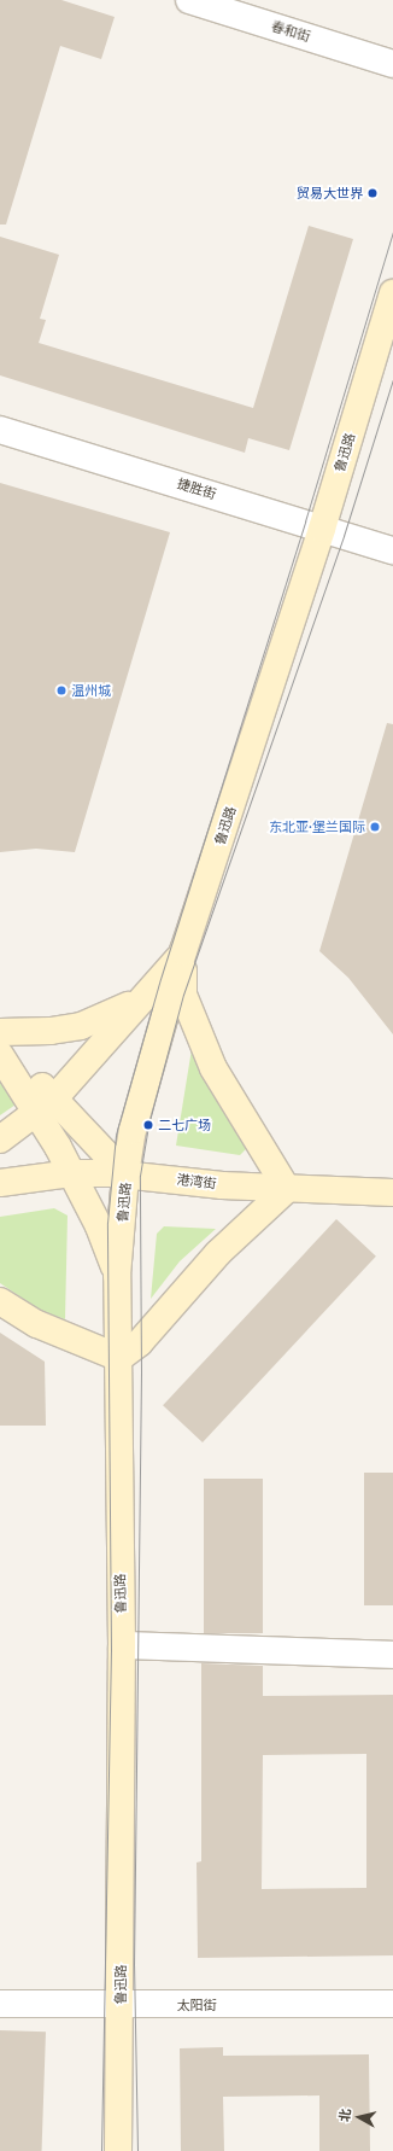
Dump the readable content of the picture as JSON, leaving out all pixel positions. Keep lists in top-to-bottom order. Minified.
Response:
{"streets":{"main road":["鲁迅路","港湾街"],"street":["春和街","捷胜街","太阳街"]},"crossings":[["鲁迅路","捷胜街"],["鲁迅路","港湾街"],["鲁迅路","太阳街"]],"places":["贸易大世界","温州城","东北亚·堡兰国际","二七广场"],"north":"left"}
